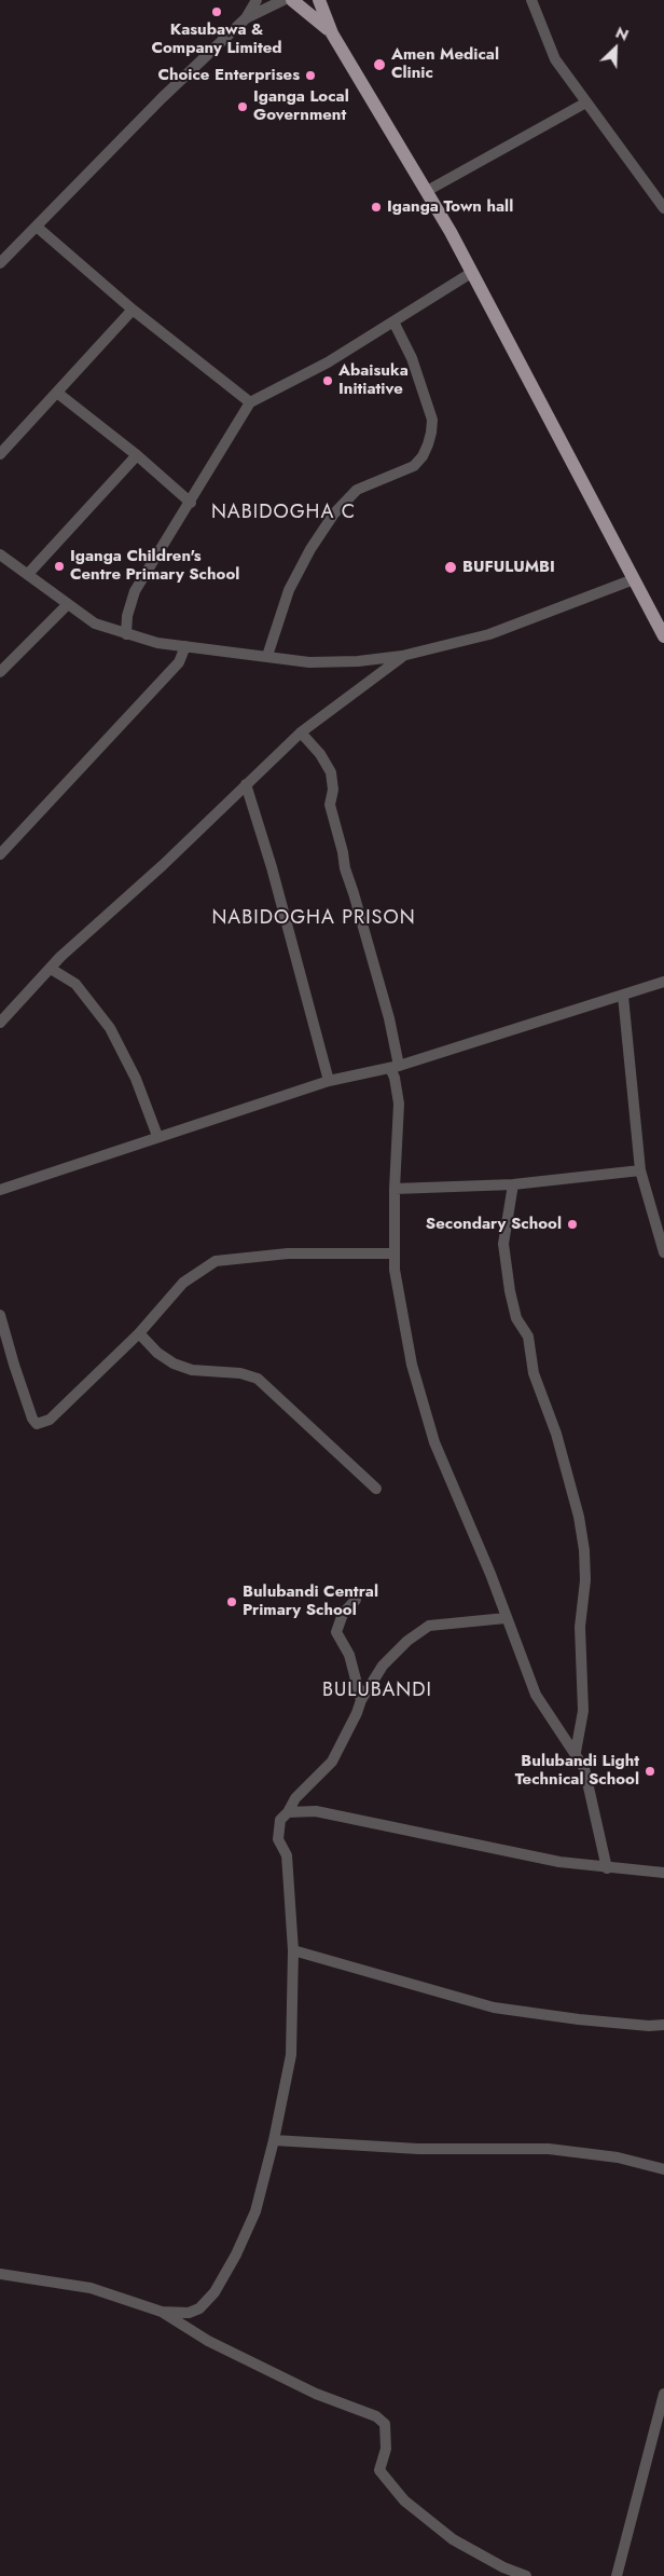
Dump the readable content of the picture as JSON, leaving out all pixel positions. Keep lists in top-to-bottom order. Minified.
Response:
{"districts":["NABIDOGHA C","NABIDOGHA PRISON","BULUBANDI"],"places":["Kasubawa & Company Limited","Amen Medical Clinic","Choice Enterprises","Iganga Local Government","Iganga Town hall","Abaisuka Initiative","Iganga Children's Centre Primary School","BUFULUMBI","Secondary School","Bulubandi Central Primary School","Bulubandi Light Technical School"],"north":"top right"}
